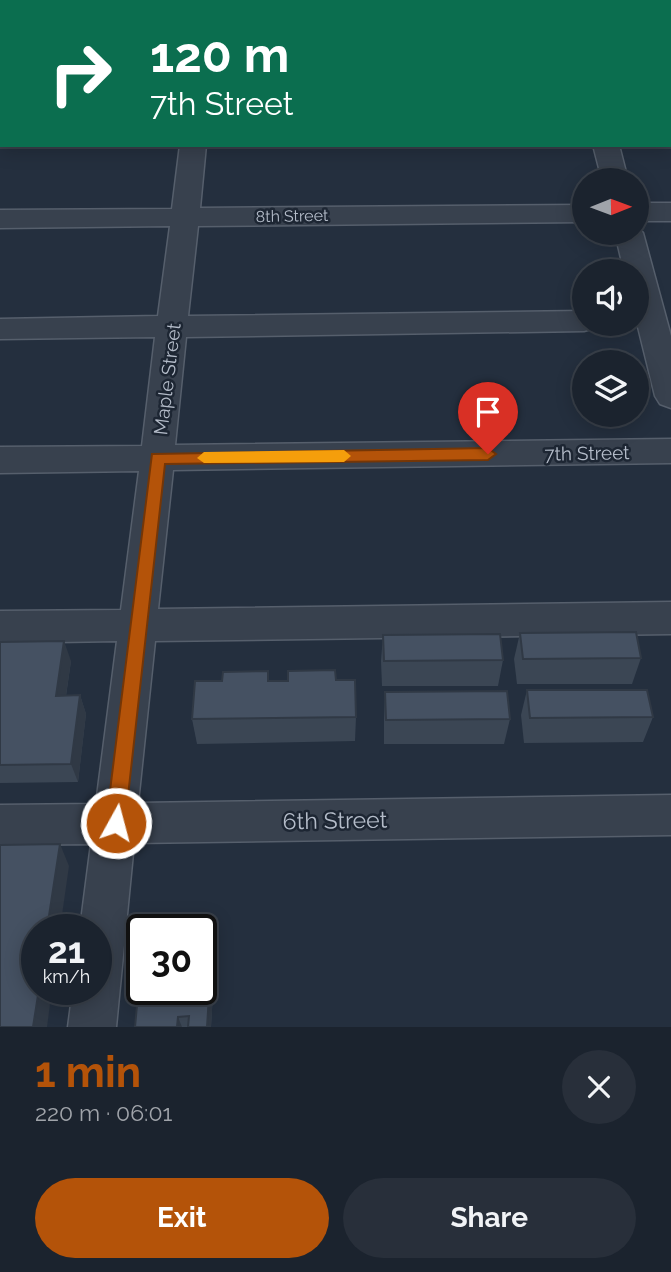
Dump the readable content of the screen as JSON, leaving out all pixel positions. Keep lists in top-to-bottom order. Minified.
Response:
{"streets":{"street":["8th Street","Maple Street","7th Street","6th Street"]},"crossings":[["8th Street","Maple Street"],["Maple Street","7th Street"],["Maple Street","6th Street"]],"north":"right","page":{"turn":["120 m","7th Street"],"speed":"21 km/h","limit":"30","heading":["1 min","220 m · 06:01"],"buttons":["Exit","Share"]}}
